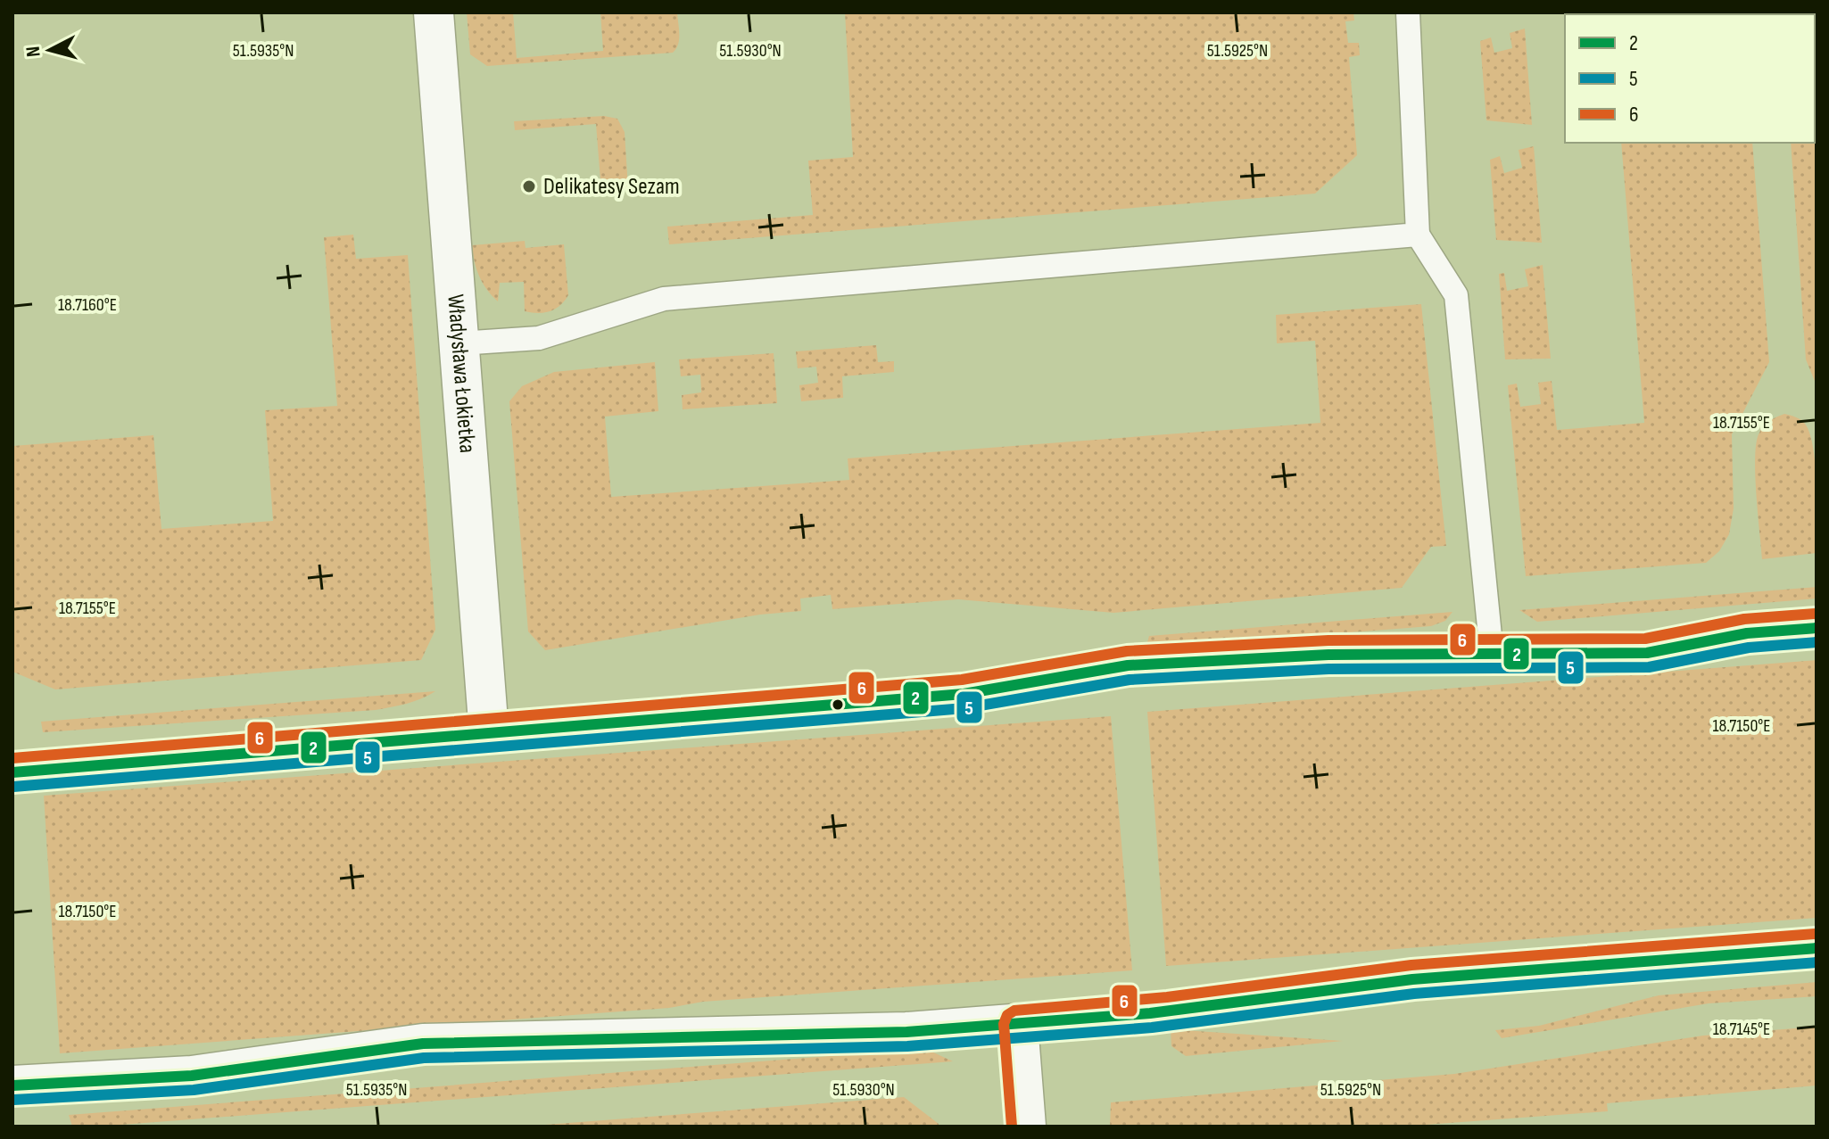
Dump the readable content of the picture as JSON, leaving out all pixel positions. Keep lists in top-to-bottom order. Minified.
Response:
{"streets":{"street":["Władysława Łokietka"]},"places":["Delikatesy Sezam"],"lines":["transit line 6","transit line 2","transit line 5"],"legend":["2","5","6"],"north":"left","coordinates":["51.5935°N","51.5930°N","51.5925°N","18.7160°E","18.7155°E","18.7150°E","18.7145°E"]}
